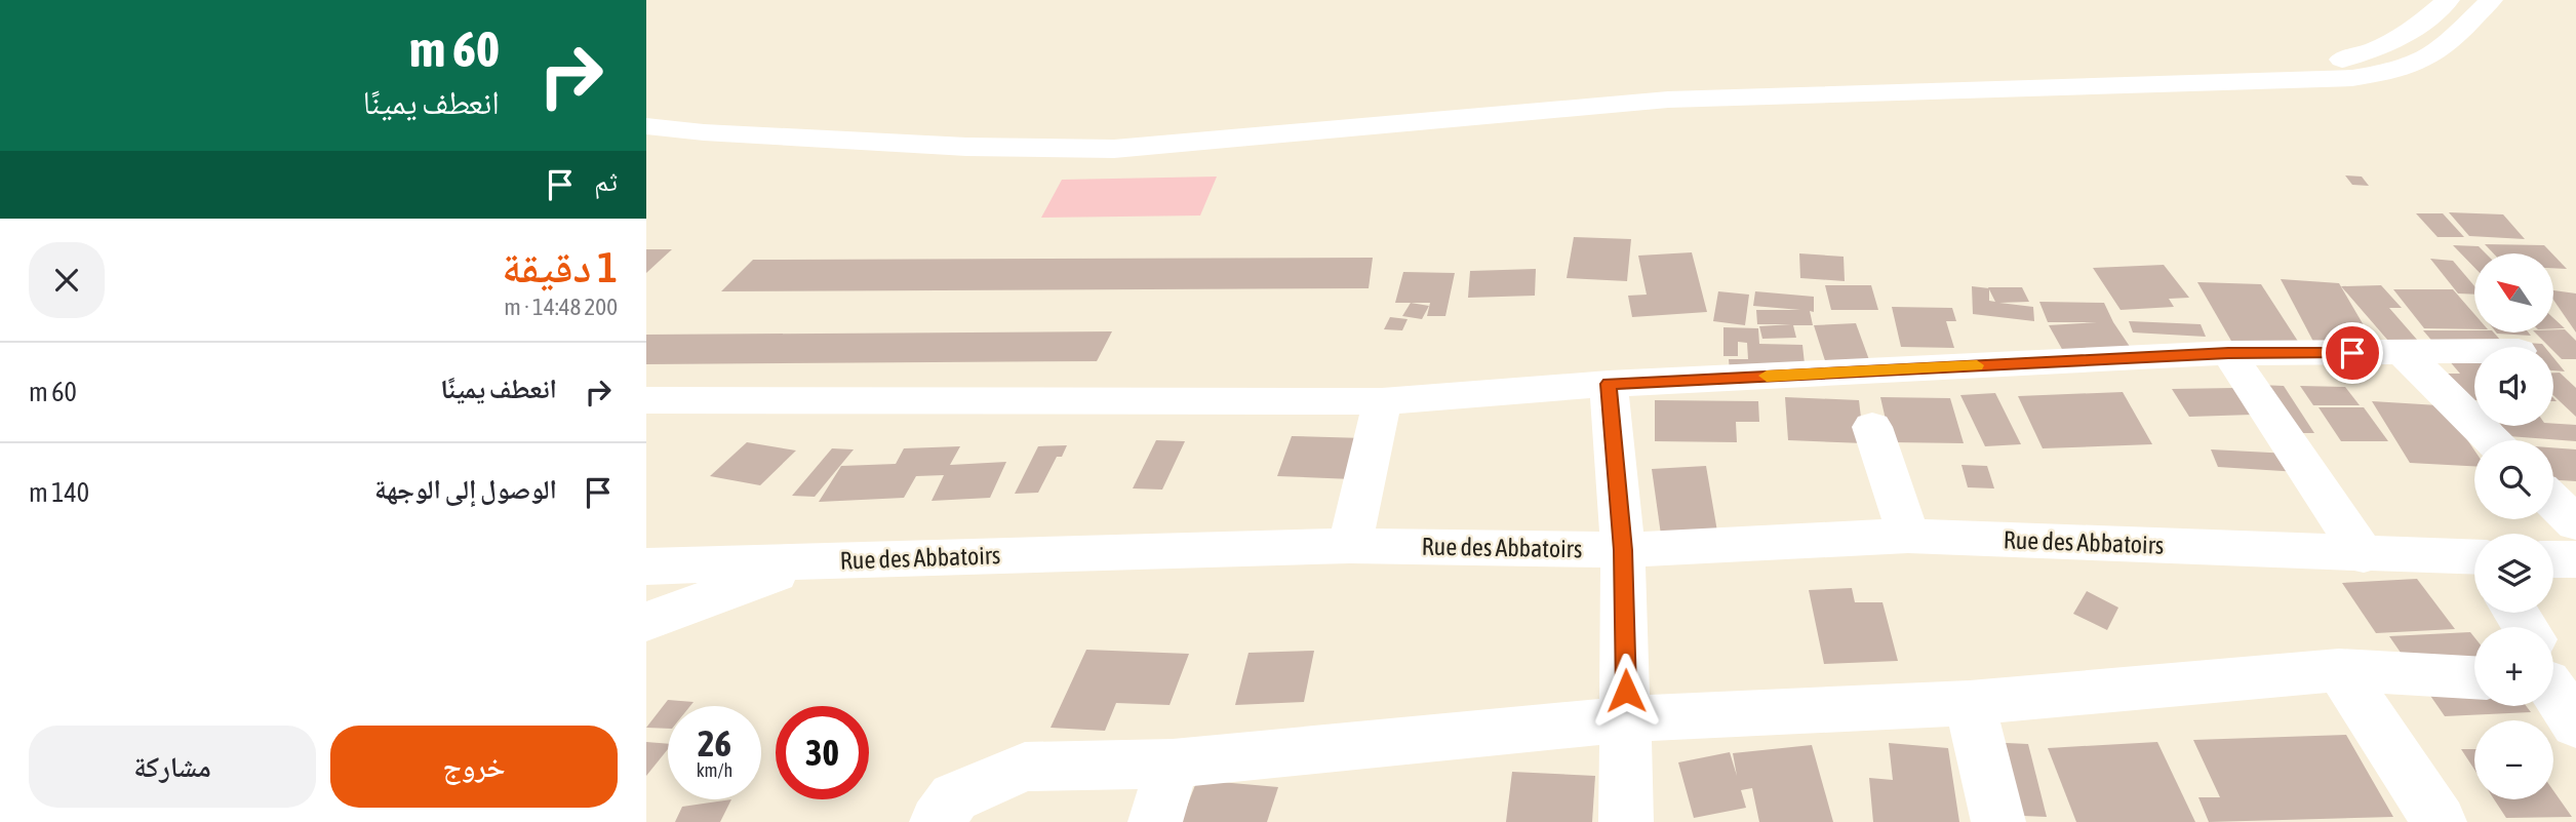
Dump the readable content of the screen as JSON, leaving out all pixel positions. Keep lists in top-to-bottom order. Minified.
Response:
{"streets":{"street":["Rue des Abbatoirs"]},"north":"top left","page":{"turn":["60 m","انعطف يمينًا"],"then":"ثم","heading":["1 دقيقة","200 m · 14:48"],"map_buttons":["+","−"],"list":[{"name":"انعطف يمينًا","value":"60 m"},{"name":"الوصول إلى الوجهة","value":"140 m"}],"speed":"26 km/h","limit":"30","buttons":["خروج","مشاركة"]}}
